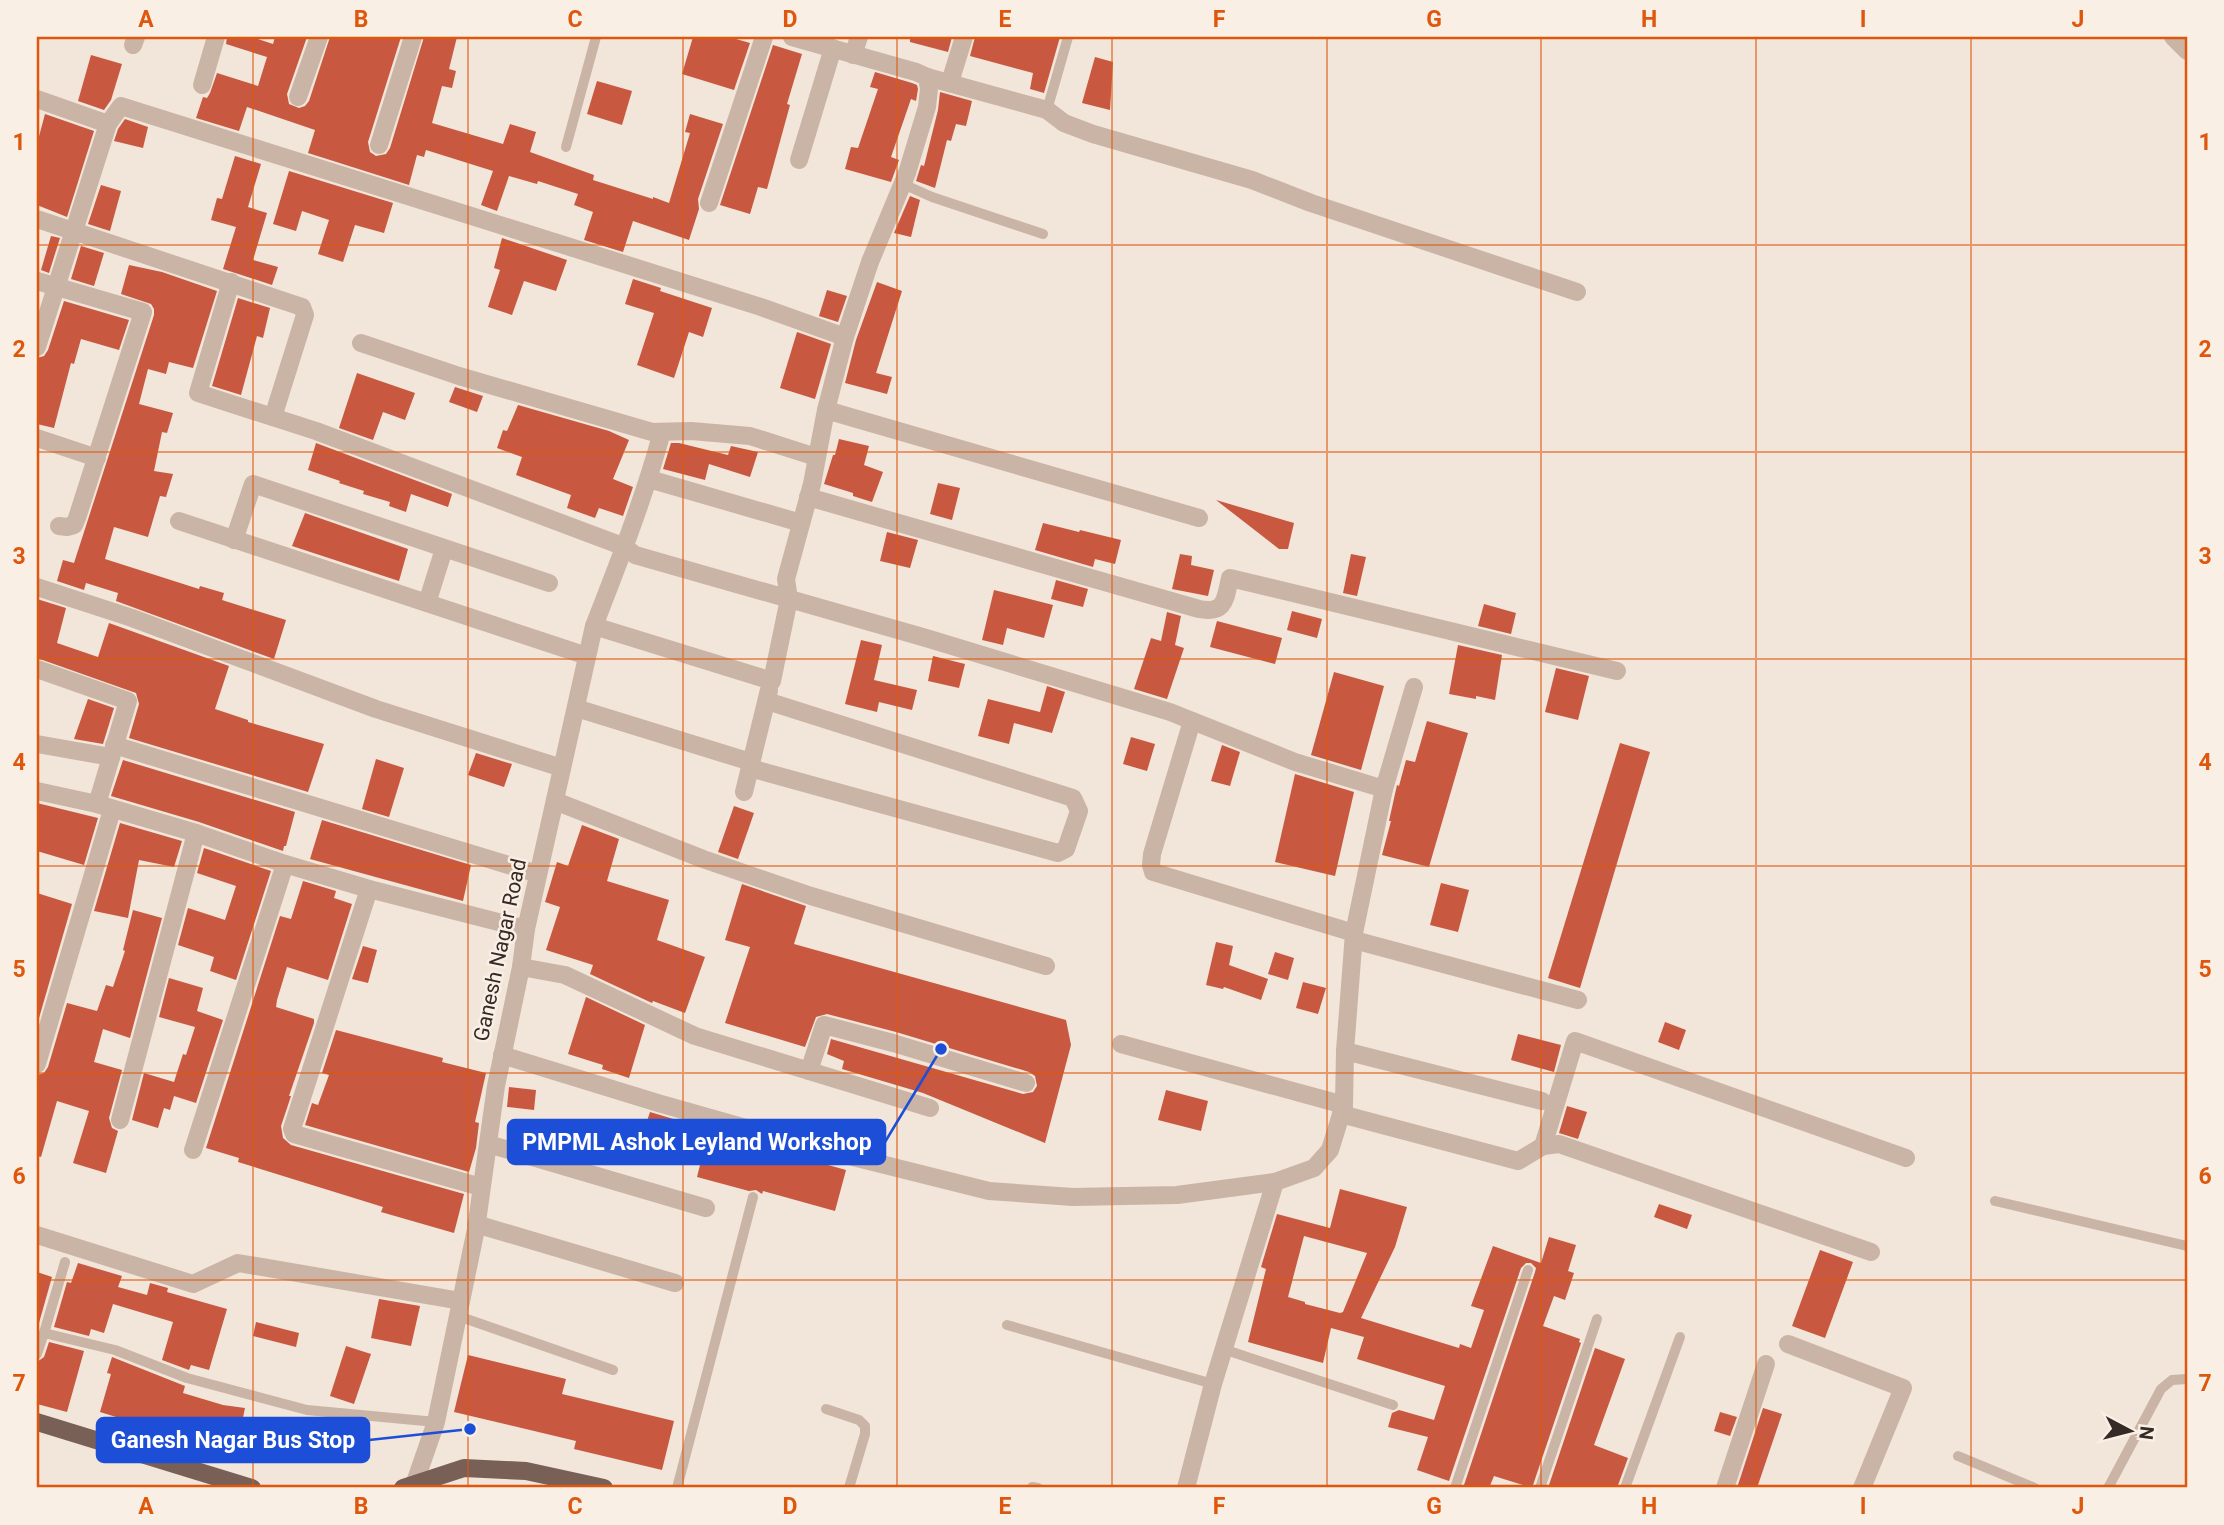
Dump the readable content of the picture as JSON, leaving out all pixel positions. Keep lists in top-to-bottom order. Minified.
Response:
{"streets":{"street":["Ganesh Nagar Road"]},"places":["PMPML Ashok Leyland Workshop","Ganesh Nagar Bus Stop"],"north":"right","grid":{"columns":["A","B","C","D","E","F","G","H","I","J"],"rows":["1","2","3","4","5","6","7"]}}
